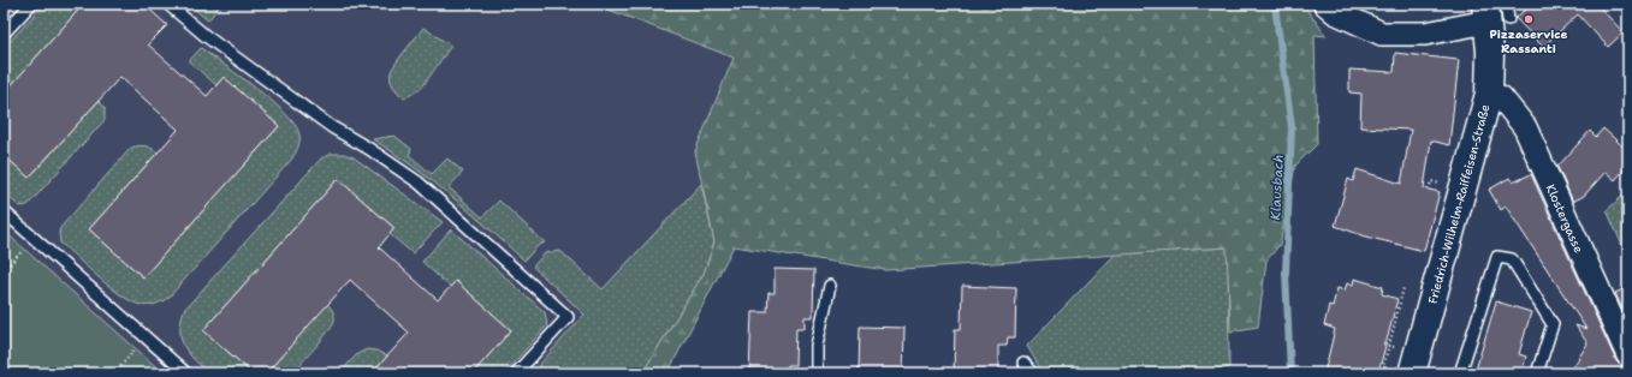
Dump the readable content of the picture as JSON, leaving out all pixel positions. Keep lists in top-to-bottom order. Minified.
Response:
{"streets":{"main road":["Friedrich-Wilhelm-Raiffeisen-Straße"],"street":["Klostergasse"]},"crossings":[["Friedrich-Wilhelm-Raiffeisen-Straße","Klostergasse"]],"water":["Klausbach"],"places":["Pizzaservice Rassanti"]}
